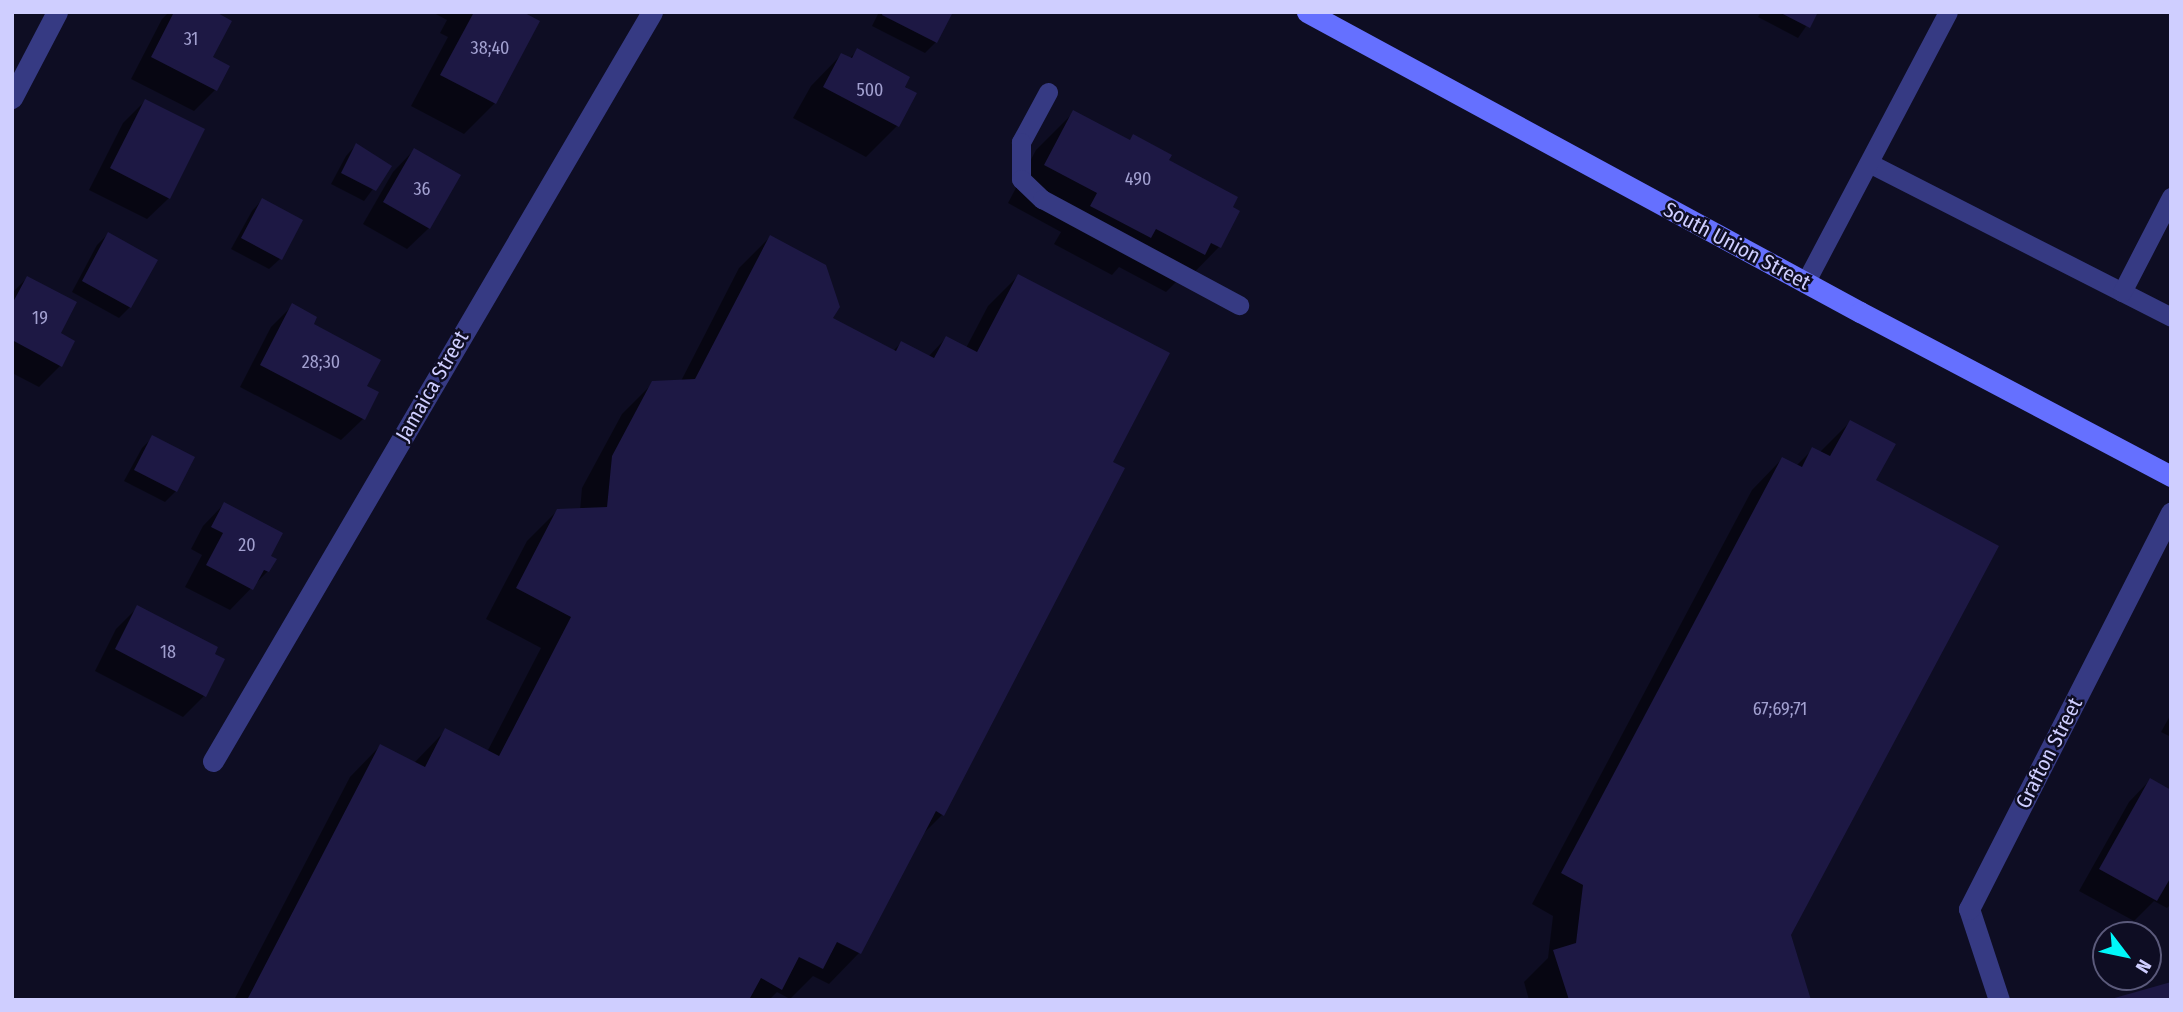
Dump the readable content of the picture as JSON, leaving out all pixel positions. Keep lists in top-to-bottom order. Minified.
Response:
{"streets":{"main road":["South Union Street"],"street":["Jamaica Street","Grafton Street"]},"house_numbers":["31","38;40","500","490","36","19","28;30","20","18","67;69;71"],"north":"bottom right"}
